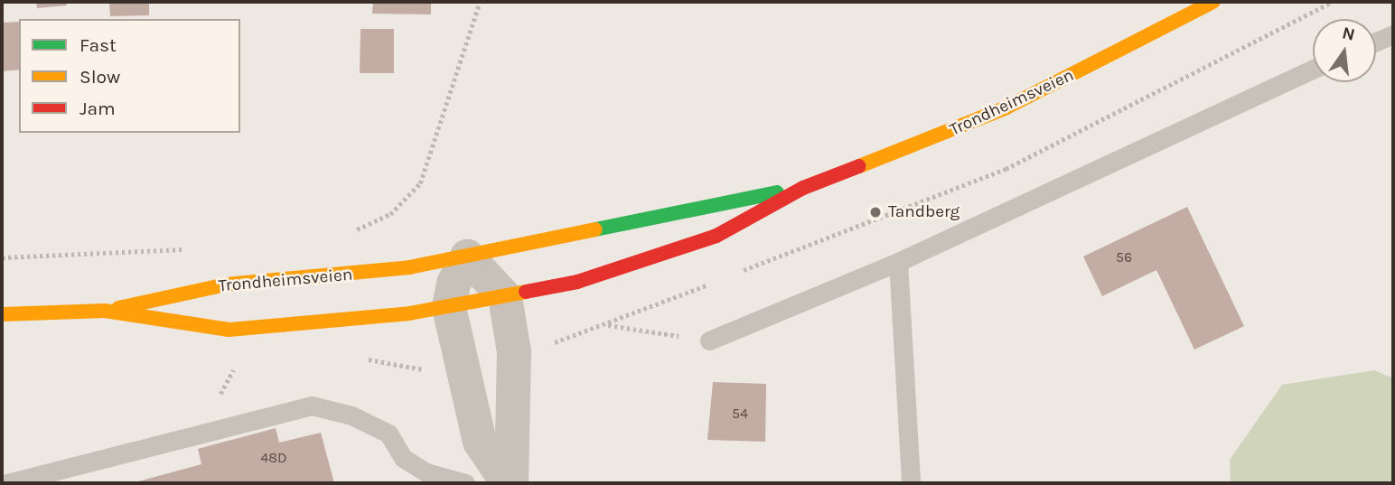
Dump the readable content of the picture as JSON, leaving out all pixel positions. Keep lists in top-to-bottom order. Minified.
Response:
{"streets":{"main road":["Trondheimsveien"]},"places":["Tandberg"],"house_numbers":["56","54","48D"],"legend":["Fast","Slow","Jam"],"north":"top"}
